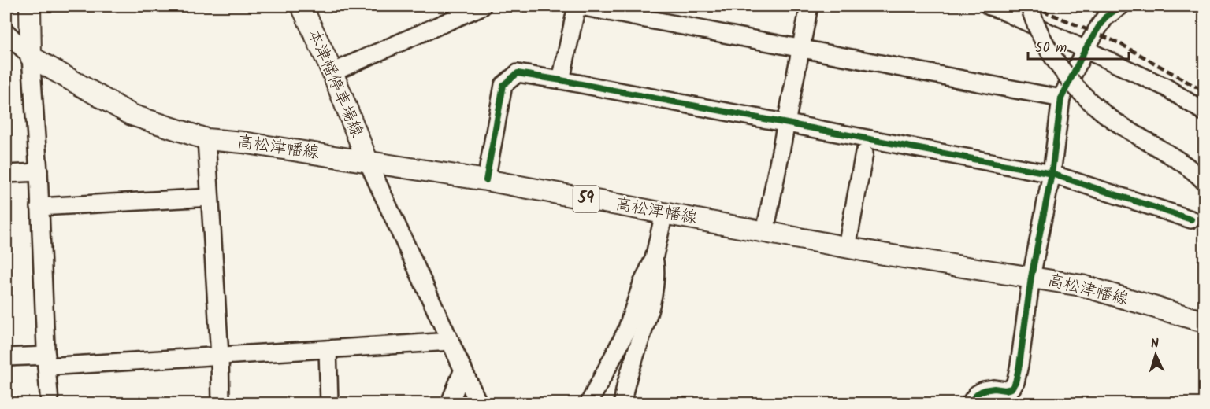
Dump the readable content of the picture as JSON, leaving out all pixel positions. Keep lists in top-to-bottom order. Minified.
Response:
{"streets":{"main road":["本津幡停車場線","高松津幡線","59"]},"crossings":[["本津幡停車場線","高松津幡線"]],"scale_bar":"50 m","north":"top"}
